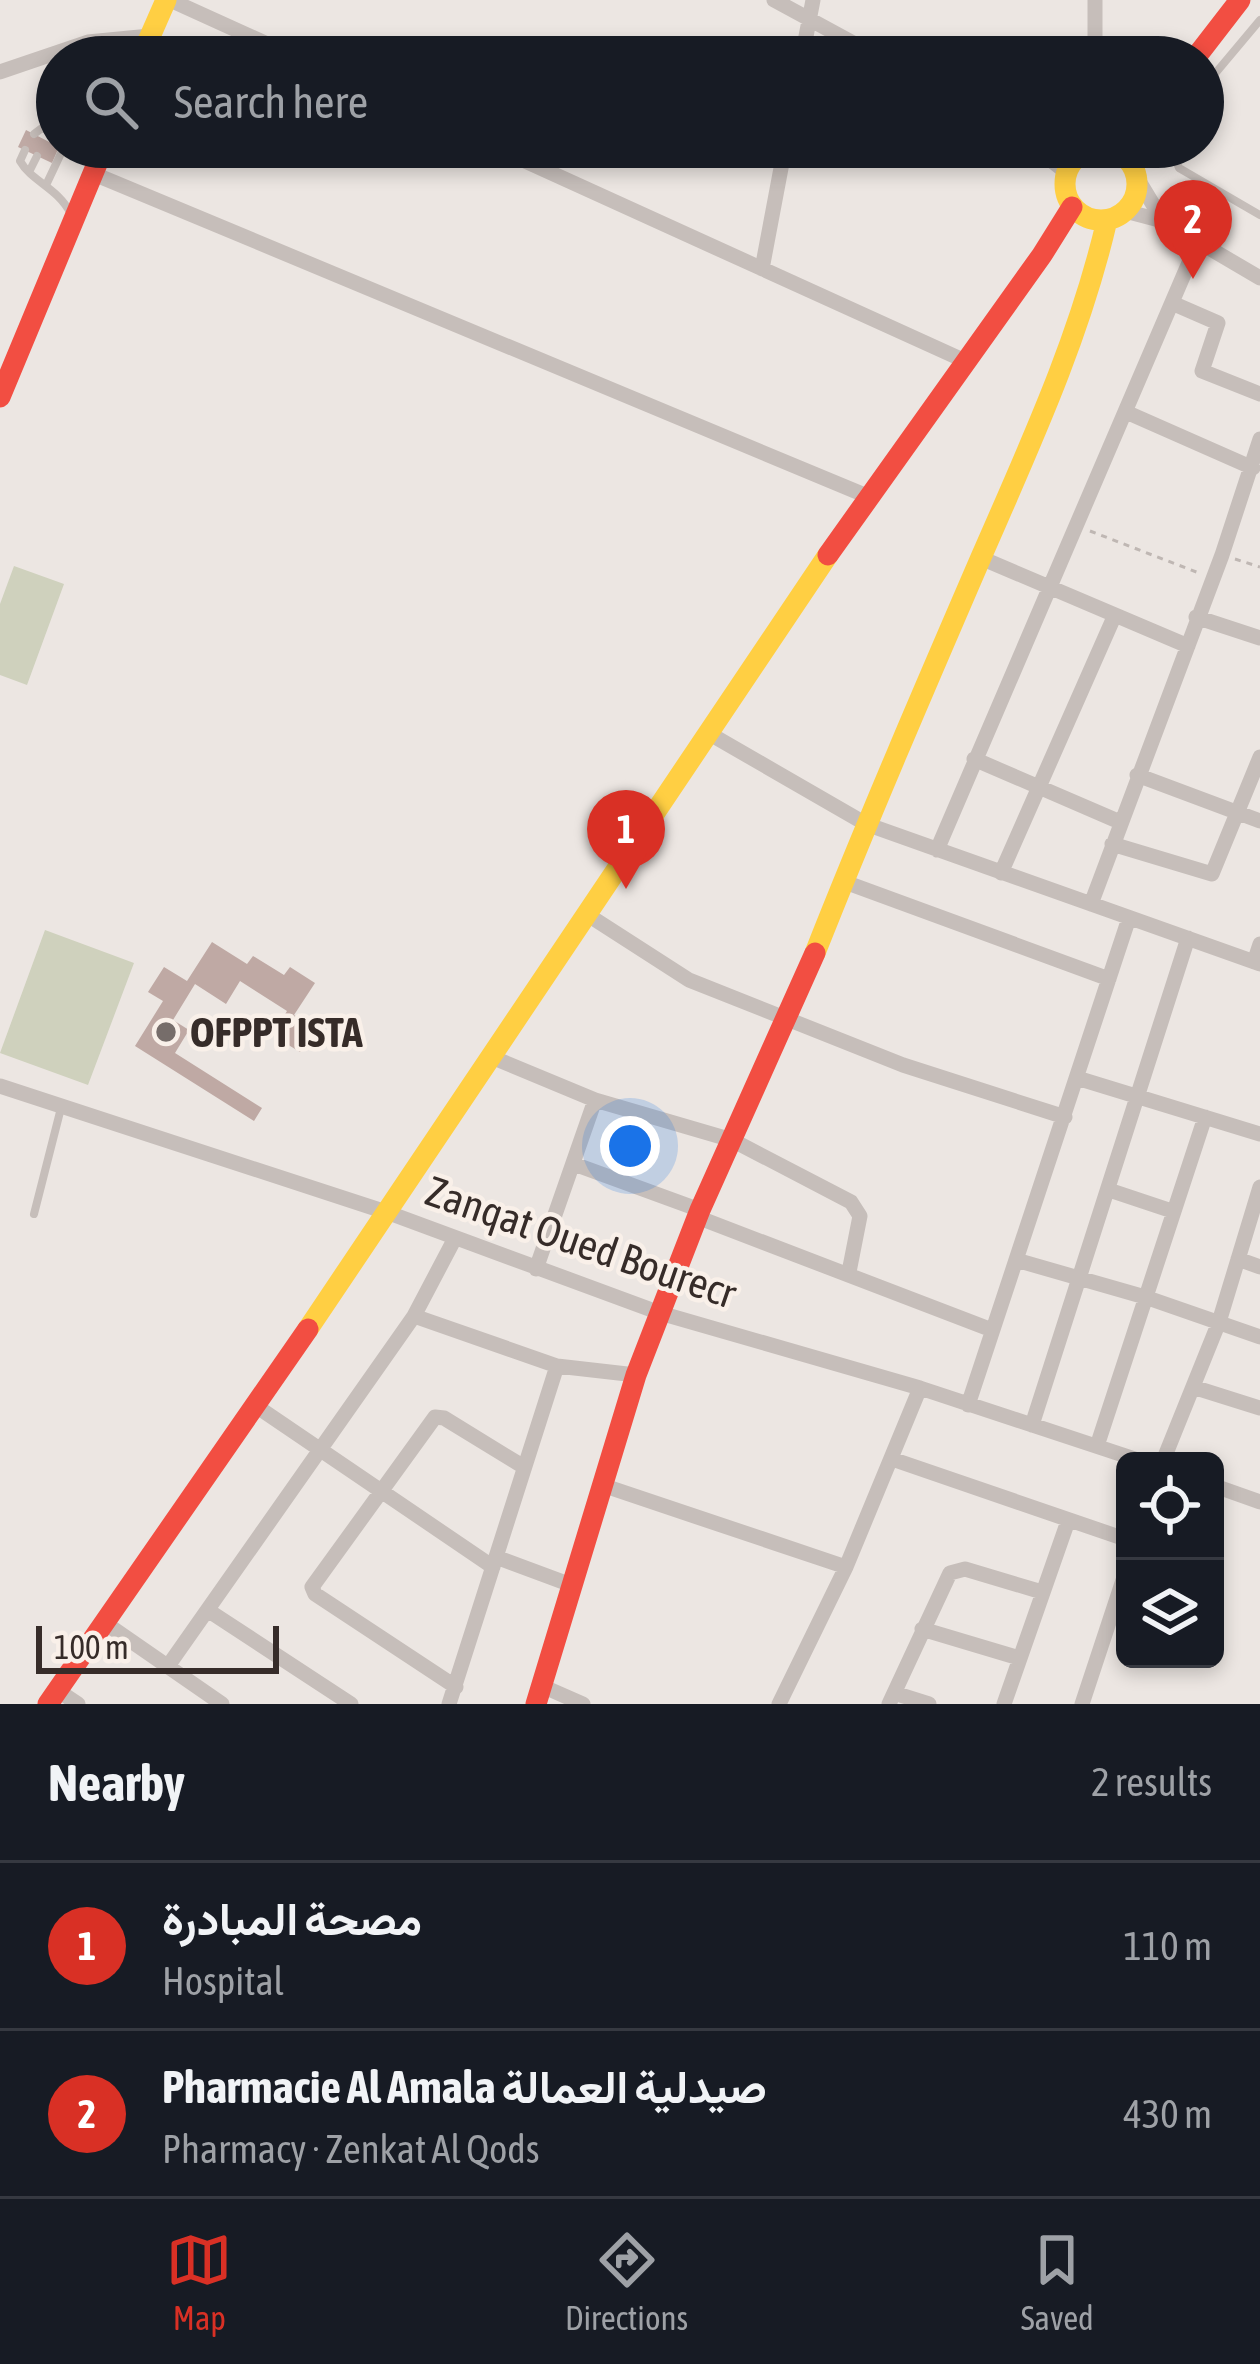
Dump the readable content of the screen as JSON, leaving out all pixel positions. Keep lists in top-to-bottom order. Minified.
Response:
{"streets":{"street":["Zanqat Oued Bourecr"]},"places":["OFPPT ISTA"],"scale_bar":"100 m","page":{"search":"Search here","pins":["2","1"],"scale":"100 m","heading":["Nearby","2 results"],"list":[{"mark":"1","name":"مصحة المبادرة","note":"Hospital","value":"110 m"},{"mark":"2","name":"Pharmacie Al Amala صيدلية العمالة","note":"Pharmacy · Zenkat Al Qods","value":"430 m"}],"nav":["Map","Directions","Saved"]}}
